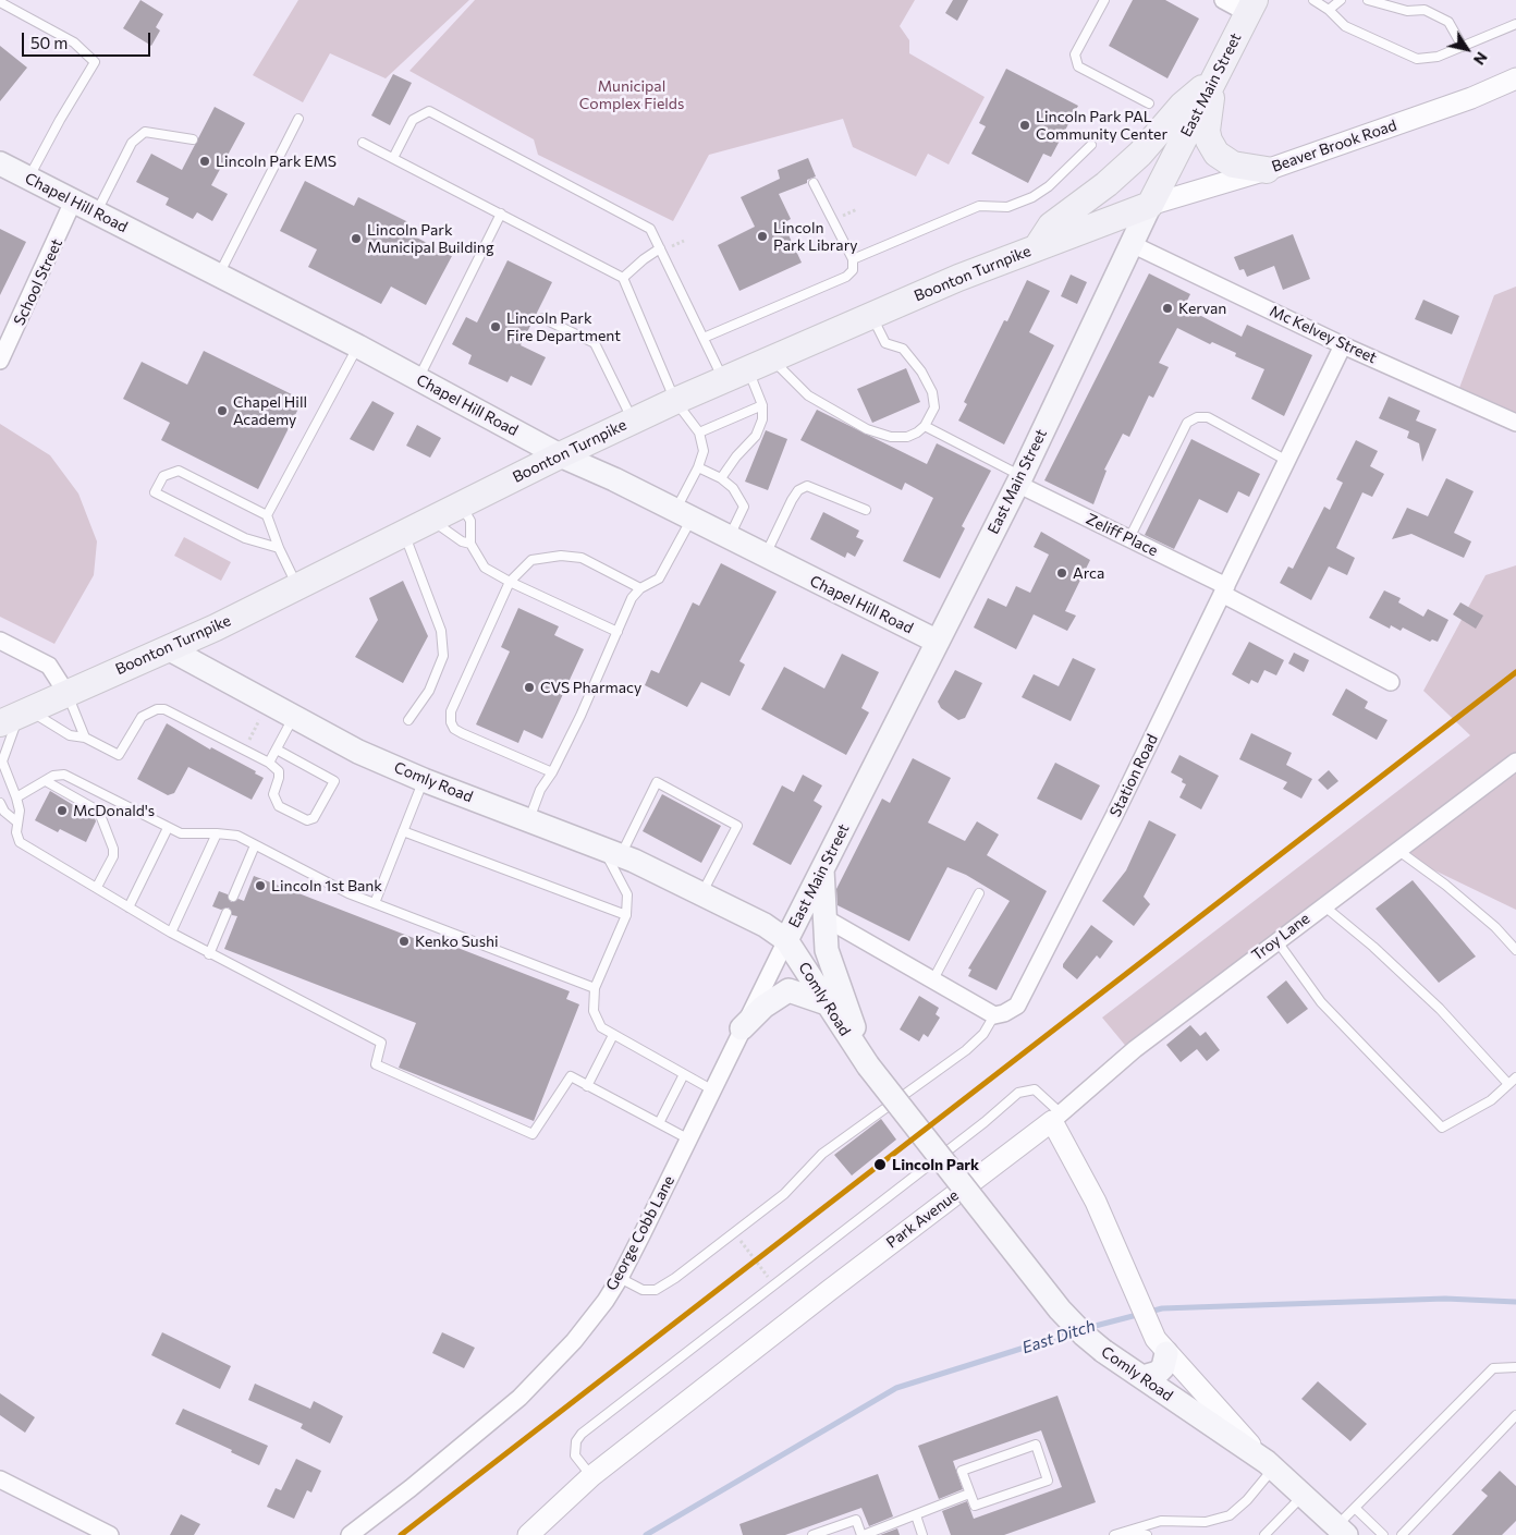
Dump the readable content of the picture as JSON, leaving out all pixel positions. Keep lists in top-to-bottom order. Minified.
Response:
{"streets":{"main road":["East Main Street","Chapel Hill Road","Boonton Turnpike","Comly Road"],"street":["Beaver Brook Road","School Street","Mc Kelvey Street","Zeliff Place","Station Road","Troy Lane","Park Avenue","George Cobb Lane"]},"crossings":[["East Main Street","Beaver Brook Road"],["East Main Street","Chapel Hill Road"],["East Main Street","Boonton Turnpike"],["East Main Street","Mc Kelvey Street"],["East Main Street","Zeliff Place"],["East Main Street","Comly Road"],["East Main Street","George Cobb Lane"],["Beaver Brook Road","Boonton Turnpike"],["Chapel Hill Road","Boonton Turnpike"],["Chapel Hill Road","School Street"],["Boonton Turnpike","Comly Road"],["Mc Kelvey Street","Station Road"],["Zeliff Place","Station Road"],["Comly Road","George Cobb Lane"],["Troy Lane","Park Avenue"]],"water":["East Ditch"],"parks":["Municipal Complex Fields"],"places":["Lincoln Park PAL Community Center","Lincoln Park EMS","Lincoln Park Library","Lincoln Park Municipal Building","Kervan","Lincoln Park Fire Department","Chapel Hill Academy","Arca","CVS Pharmacy","McDonald's","Lincoln 1st Bank","Kenko Sushi","Lincoln Park"],"scale_bar":"50 m","north":"bottom right"}
